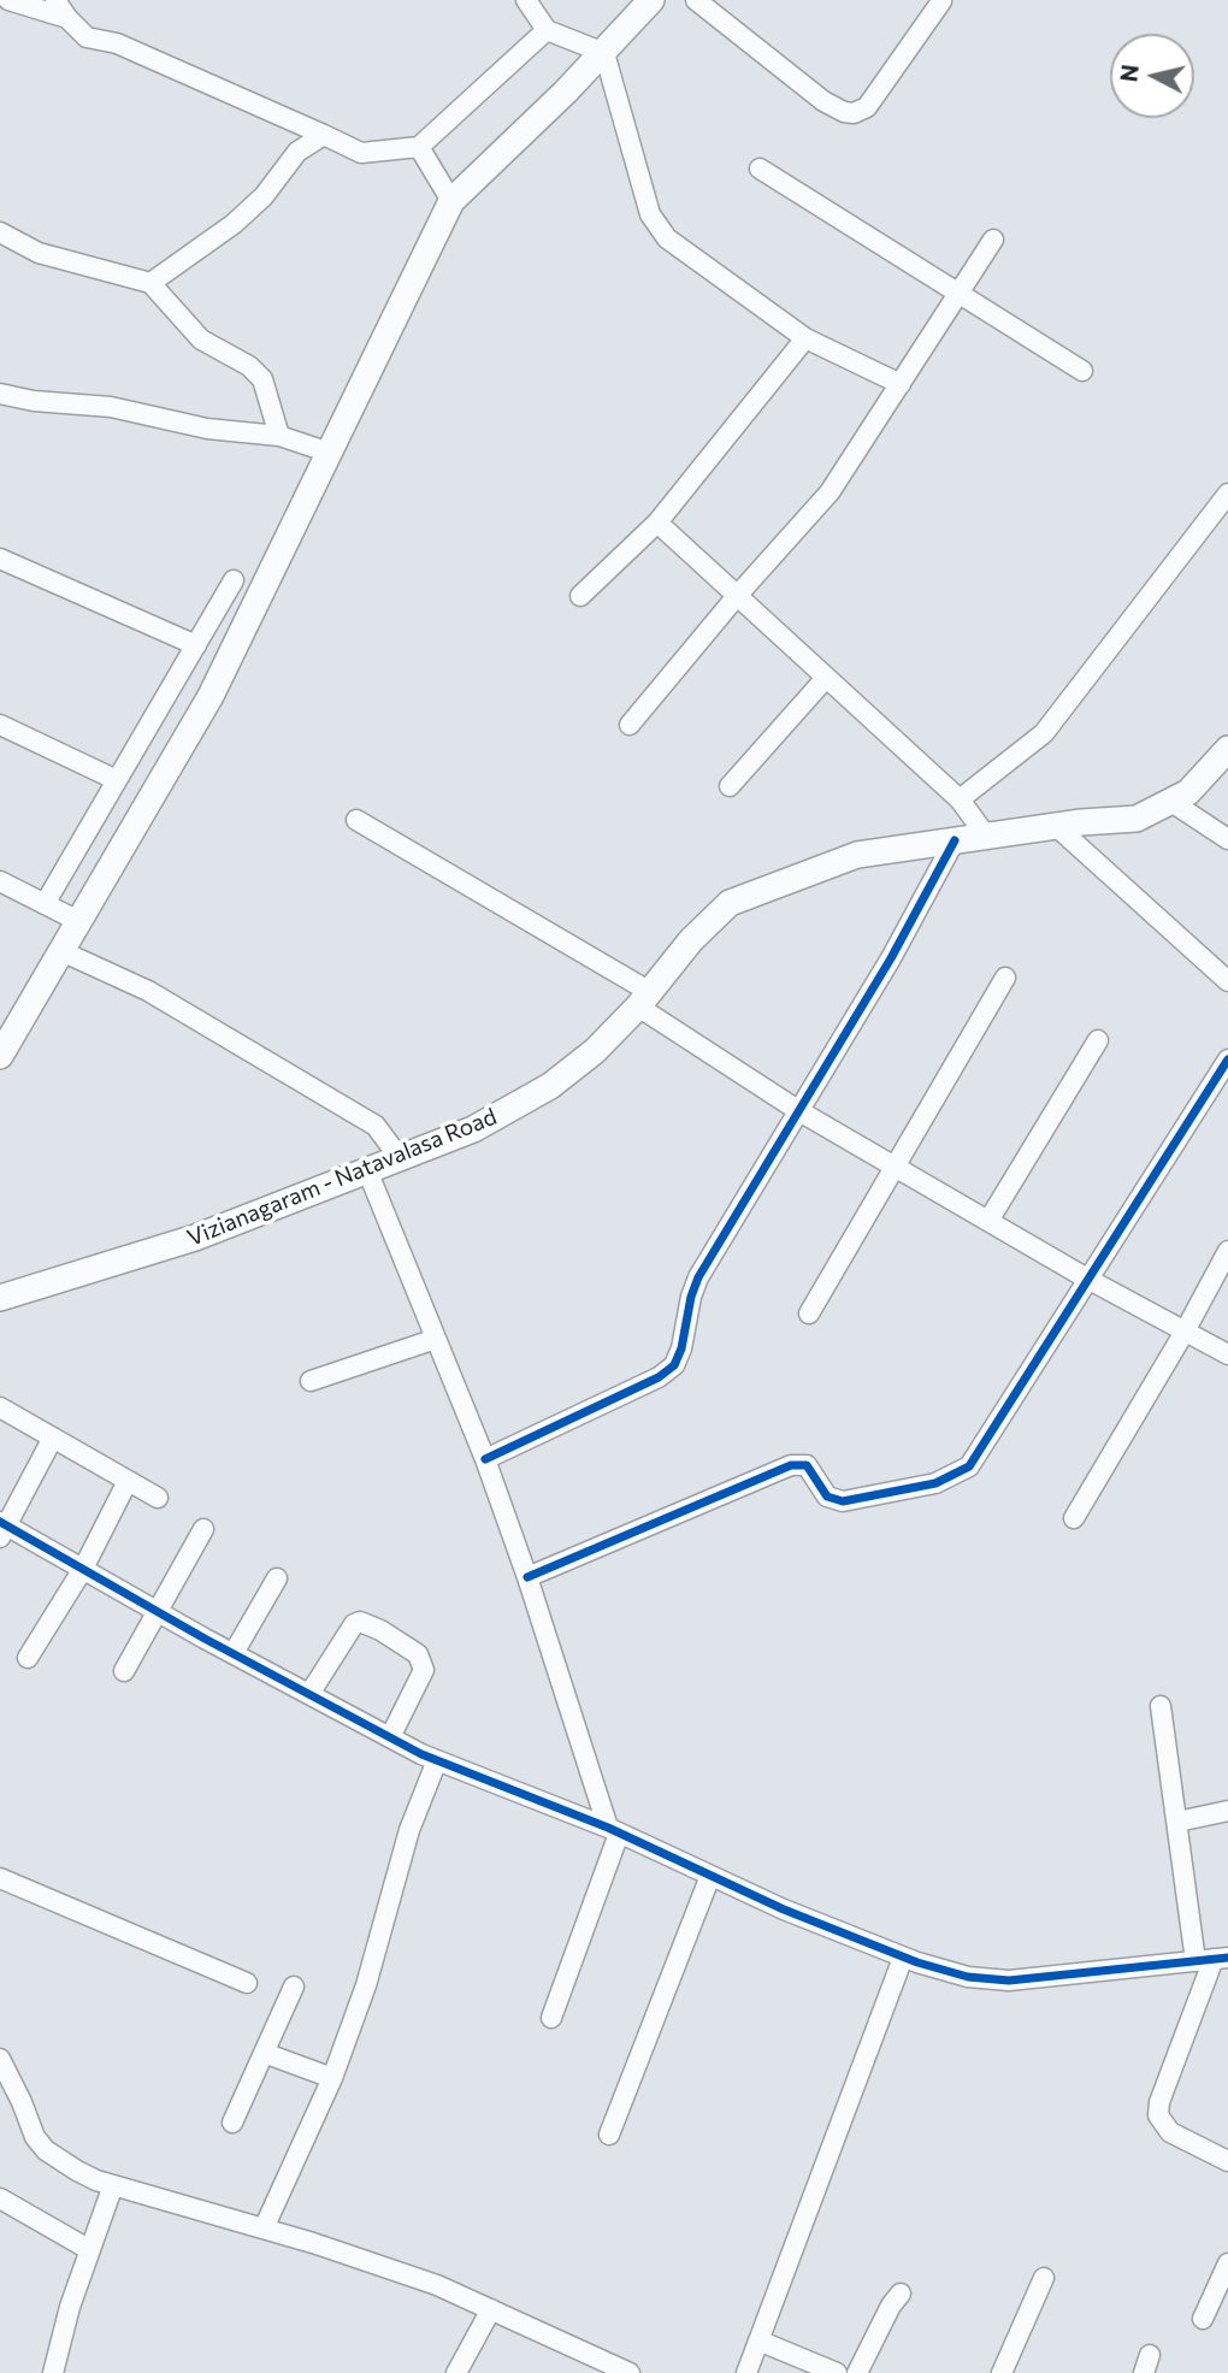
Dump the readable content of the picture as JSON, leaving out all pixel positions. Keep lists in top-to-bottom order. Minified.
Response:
{"streets":{"main road":["Vizianagaram - Natavalasa Road"]},"north":"left"}
